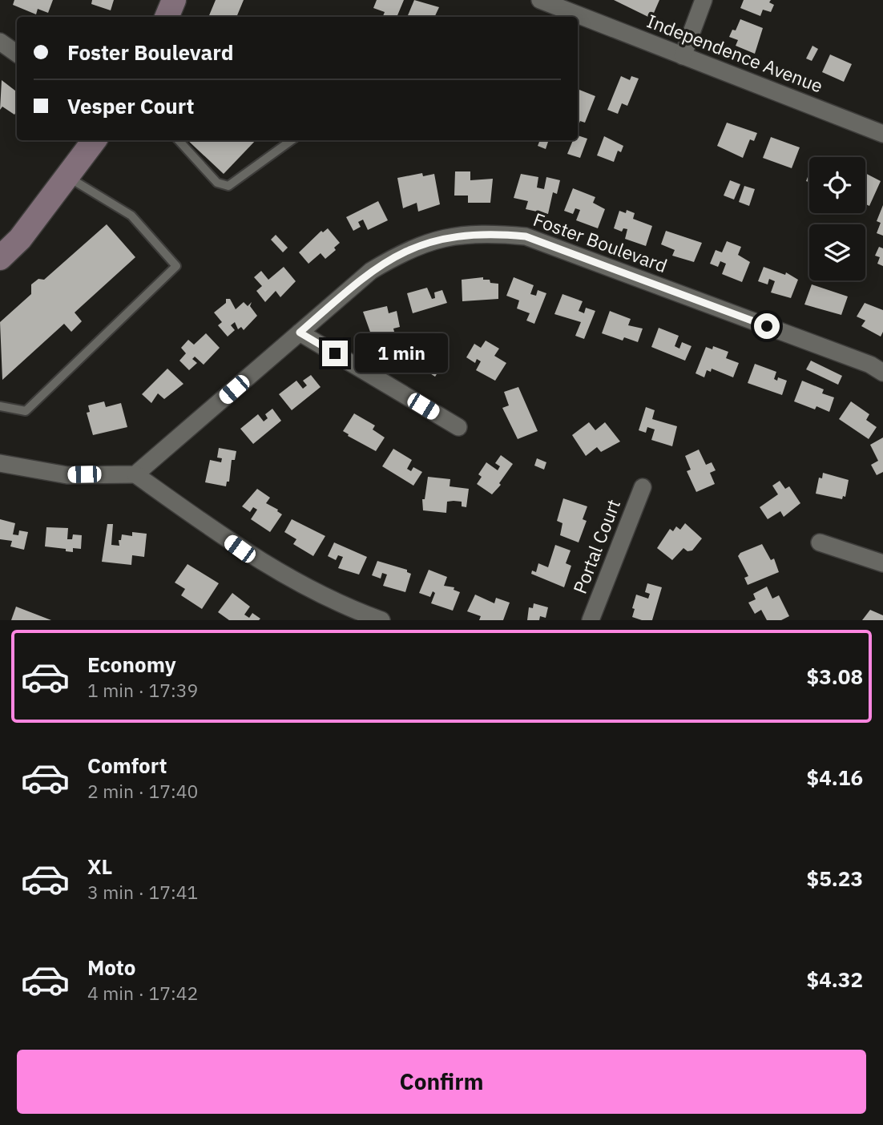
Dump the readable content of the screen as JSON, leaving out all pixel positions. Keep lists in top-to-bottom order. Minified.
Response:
{"streets":{"street":["Independence Avenue","Foster Boulevard","Portal Court"]},"page":{"banner":["Foster Boulevard","Vesper Court"],"bubble":"1 min","list":[{"name":"Economy","note":"1 min · 17:39","value":"$3.08"},{"name":"Comfort","note":"2 min · 17:40","value":"$4.16"},{"name":"XL","note":"3 min · 17:41","value":"$5.23"},{"name":"Moto","note":"4 min · 17:42","value":"$4.32"}],"buttons":"Confirm"}}
